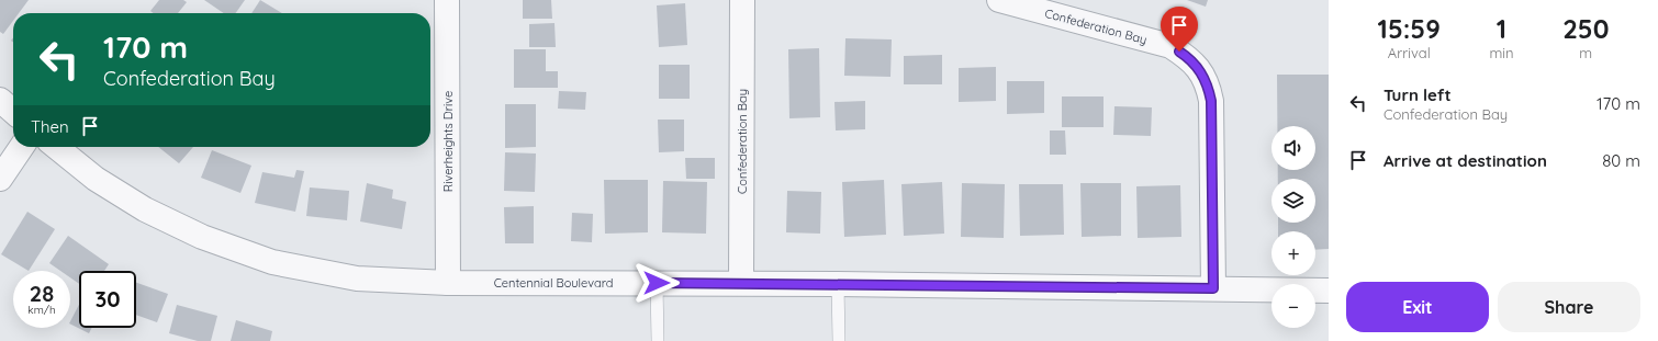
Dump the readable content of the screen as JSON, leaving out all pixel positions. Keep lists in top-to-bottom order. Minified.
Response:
{"streets":{"street":["Confederation Bay","Riverheights Drive","Centennial Boulevard"]},"crossings":[["Confederation Bay","Centennial Boulevard"],["Riverheights Drive","Centennial Boulevard"]],"page":{"eta":["15:59","Arrival","1","min","250","m"],"turn":["170 m","Confederation Bay"],"list":[{"name":"Turn left","note":"Confederation Bay","value":"170 m"},{"name":"Arrive at destination","value":"80 m"}],"then":"Then","map_buttons":["+","−"],"speed":"28 km/h","limit":"30","buttons":["Exit","Share"]}}
